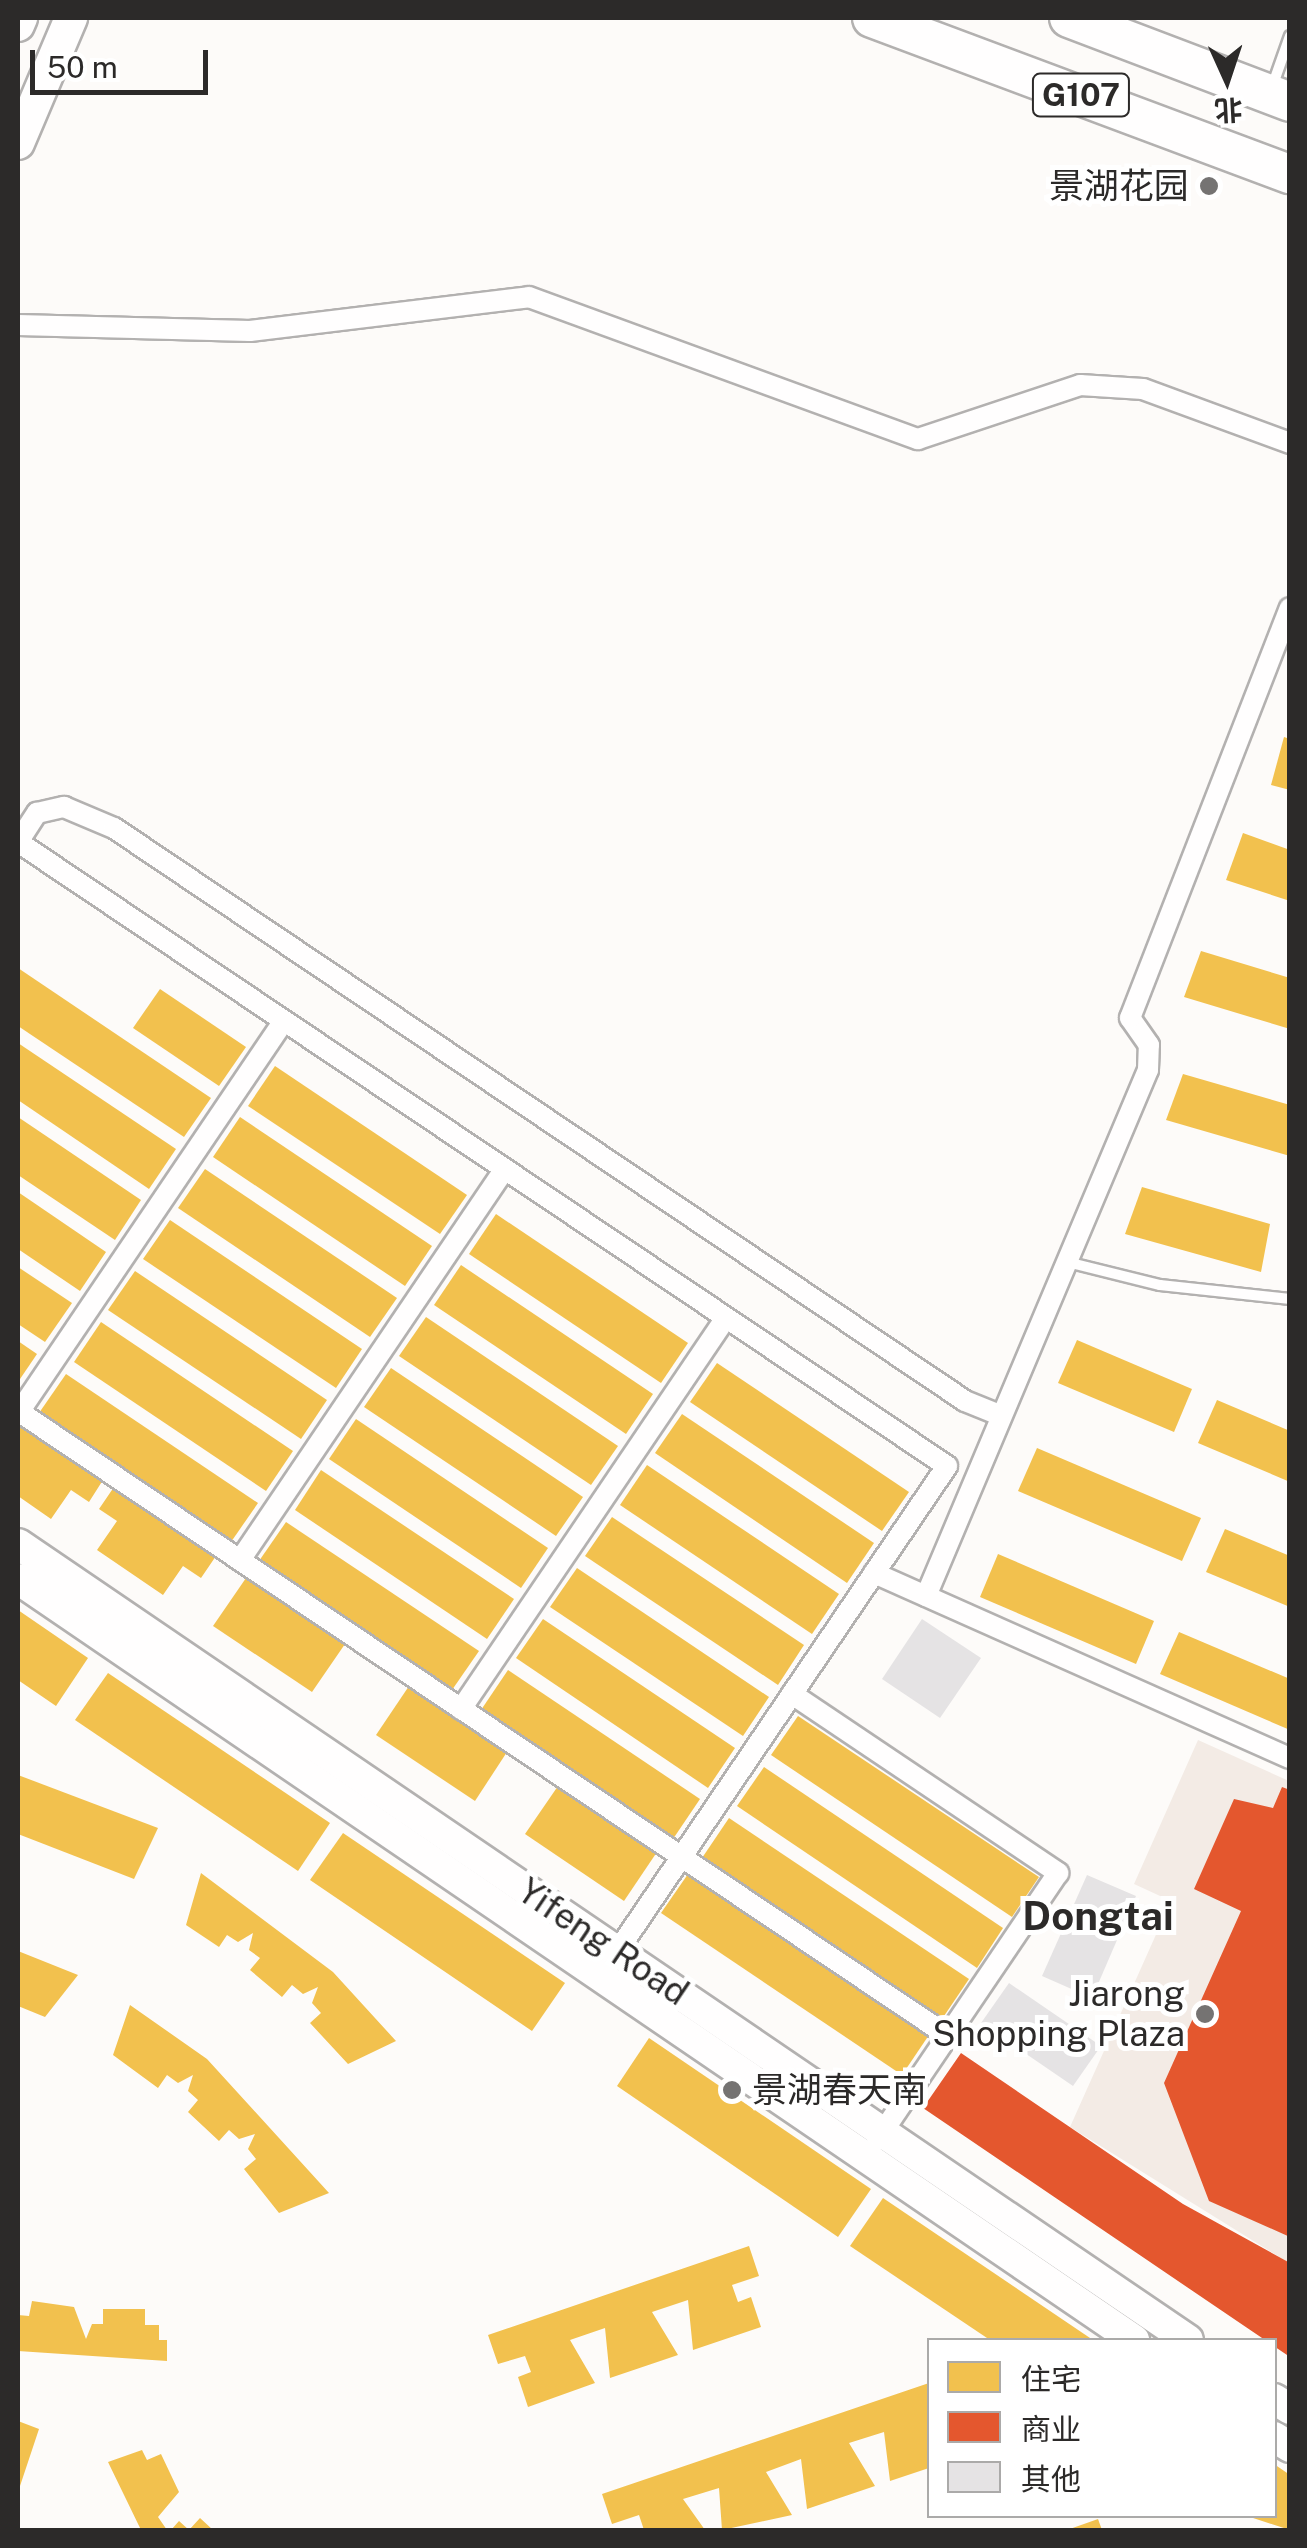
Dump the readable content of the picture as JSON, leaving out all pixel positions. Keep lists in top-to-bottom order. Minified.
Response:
{"streets":{"highway":["G107"],"street":["Yifeng Road"]},"districts":["Dongtai"],"places":["景湖花园","Jiarong Shopping Plaza","景湖春天南"],"legend":["住宅","商业","其他"],"scale_bar":"50 m","north":"bottom"}
